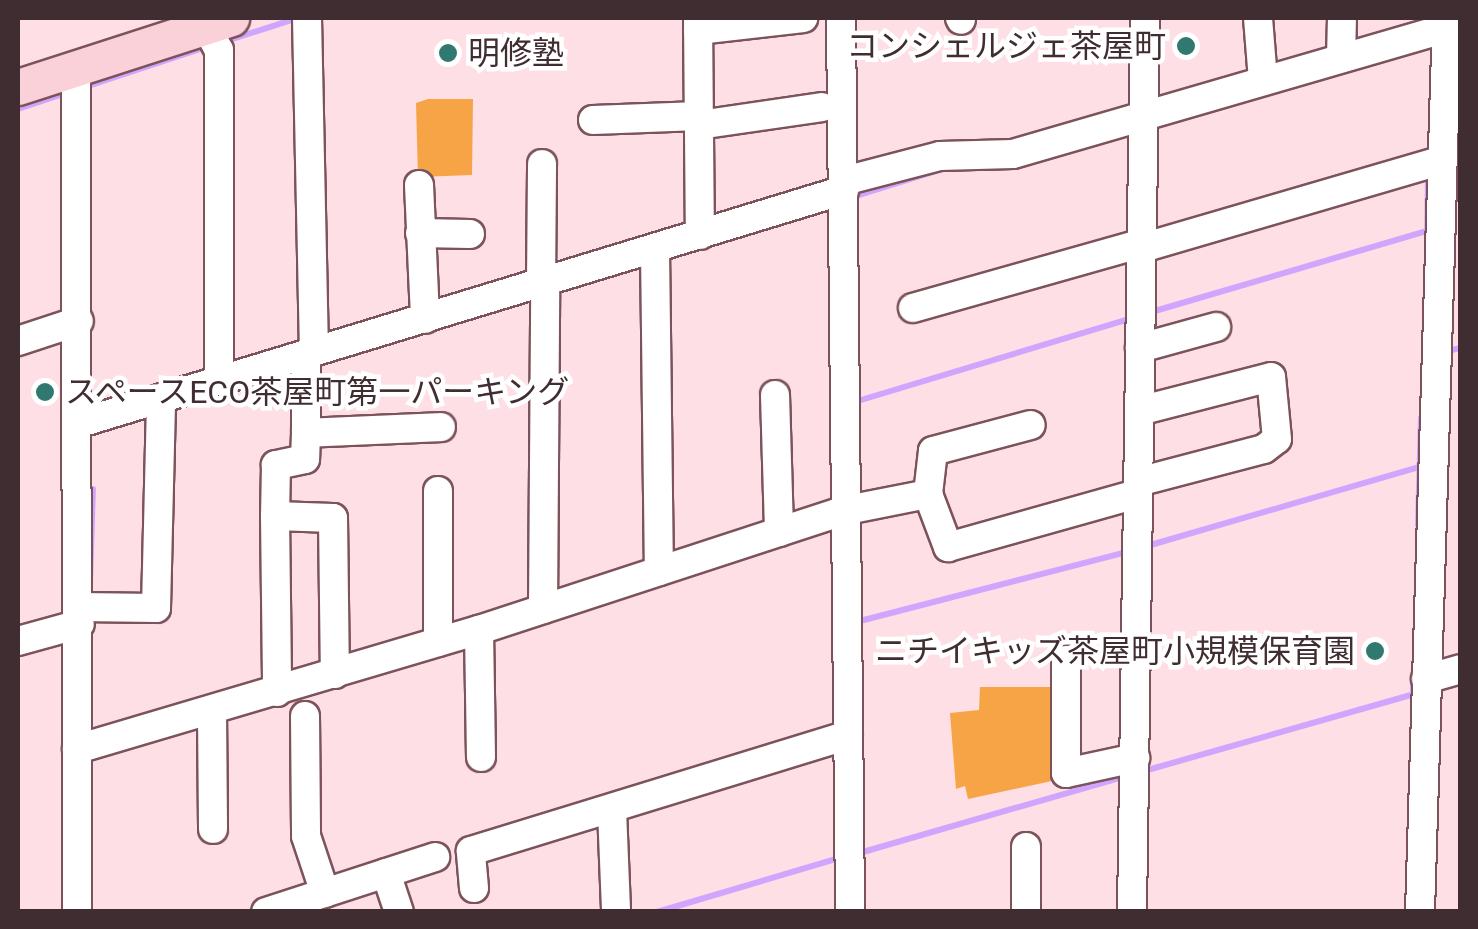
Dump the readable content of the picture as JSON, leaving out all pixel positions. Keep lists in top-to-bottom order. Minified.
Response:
{"places":["コンシェルジェ茶屋町","明修塾","スペースECO茶屋町第一パーキング","ニチイキッズ茶屋町小規模保育園"]}
